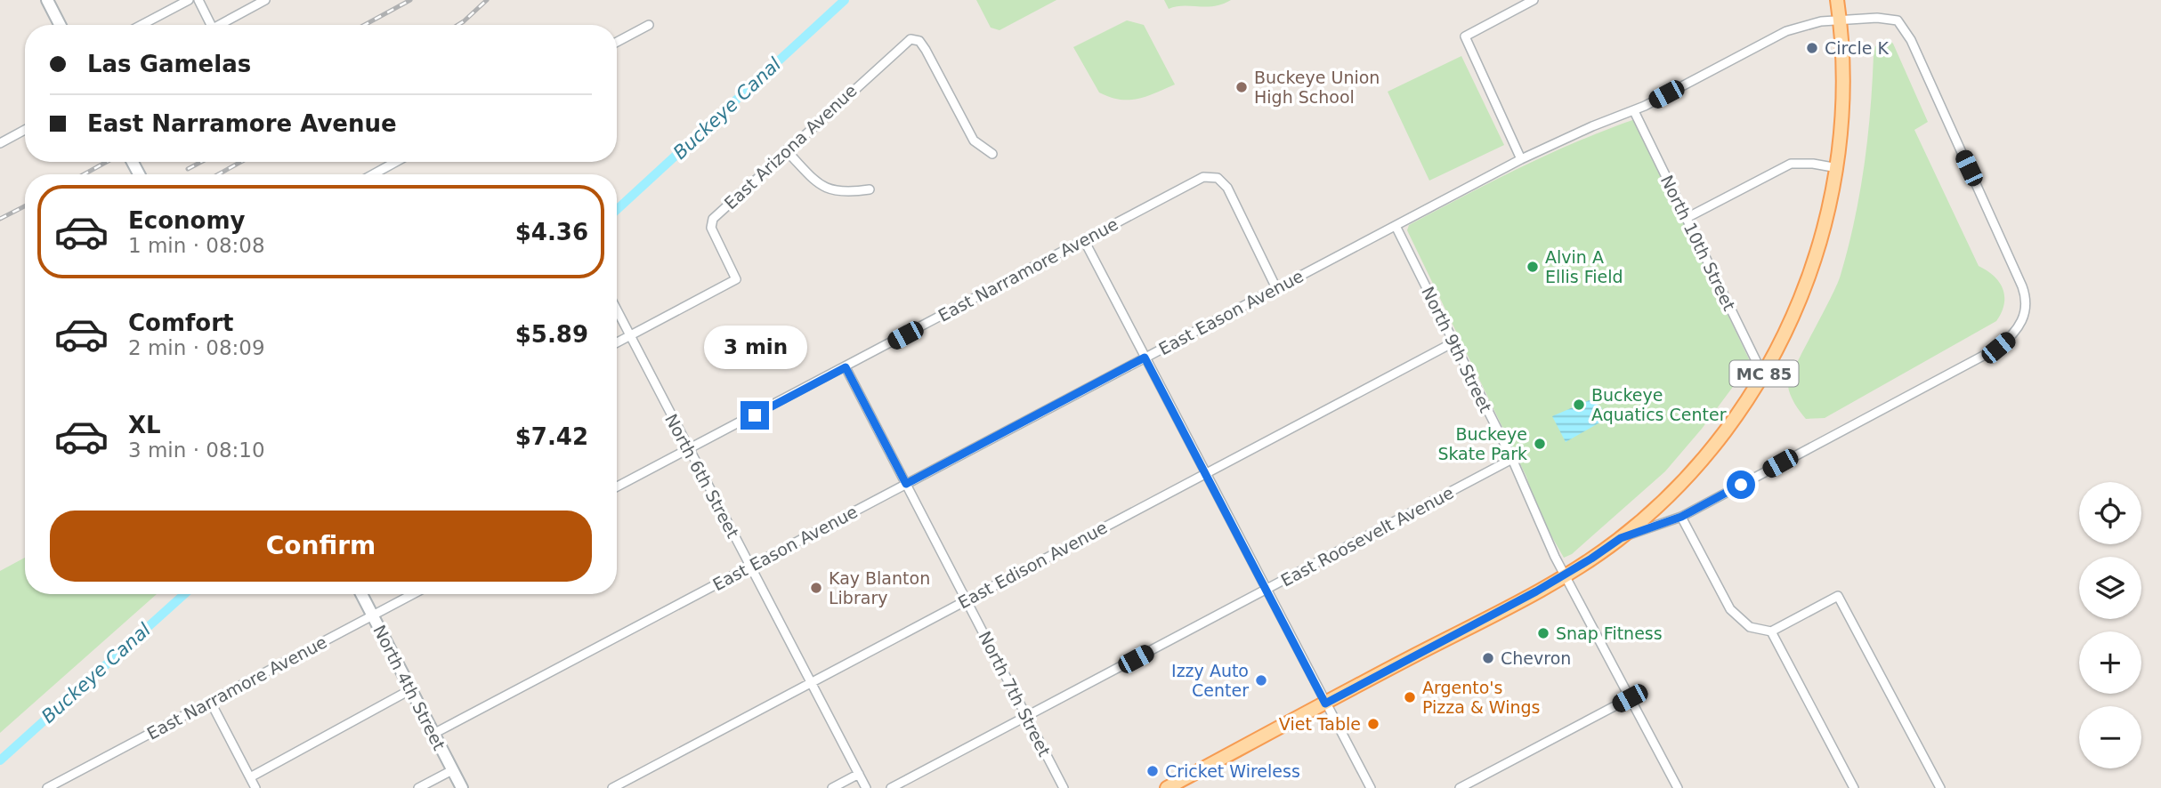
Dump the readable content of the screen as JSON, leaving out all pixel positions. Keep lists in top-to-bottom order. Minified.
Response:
{"streets":{"main road":["MC 85"],"street":["East Arizona Avenue","North 10th Street","East Narramore Avenue","East Eason Avenue","North 9th Street","North 6th Street","East Roosevelt Avenue","East Edison Avenue","North 4th Street","North 7th Street"]},"crossings":[["East Arizona Avenue","North 6th Street"],["North 10th Street","East Eason Avenue"],["North 10th Street","MC 85"],["East Narramore Avenue","East Eason Avenue"],["East Narramore Avenue","North 6th Street"],["East Narramore Avenue","North 4th Street"],["East Narramore Avenue","North 7th Street"],["East Eason Avenue","North 9th Street"],["East Eason Avenue","MC 85"],["East Eason Avenue","North 6th Street"],["East Eason Avenue","North 4th Street"],["East Eason Avenue","North 7th Street"],["North 9th Street","MC 85"],["North 9th Street","East Roosevelt Avenue"],["North 9th Street","East Edison Avenue"],["North 6th Street","East Edison Avenue"],["East Roosevelt Avenue","North 7th Street"],["East Edison Avenue","North 7th Street"]],"water":["Buckeye Canal"],"places":["Circle K","Buckeye Union High School","Alvin A Ellis Field","Buckeye Aquatics Center","Buckeye Skate Park","Kay Blanton Library","Snap Fitness","Chevron","Izzy Auto Center","Argento's Pizza & Wings","Viet Table","Cricket Wireless"],"page":{"banner":["Las Gamelas","East Narramore Avenue"],"list":[{"name":"Economy","note":"1 min · 08:08","value":"$4.36"},{"name":"Comfort","note":"2 min · 08:09","value":"$5.89"},{"name":"XL","note":"3 min · 08:10","value":"$7.42"}],"bubble":"3 min","map_buttons":["+","−"],"buttons":"Confirm"}}
